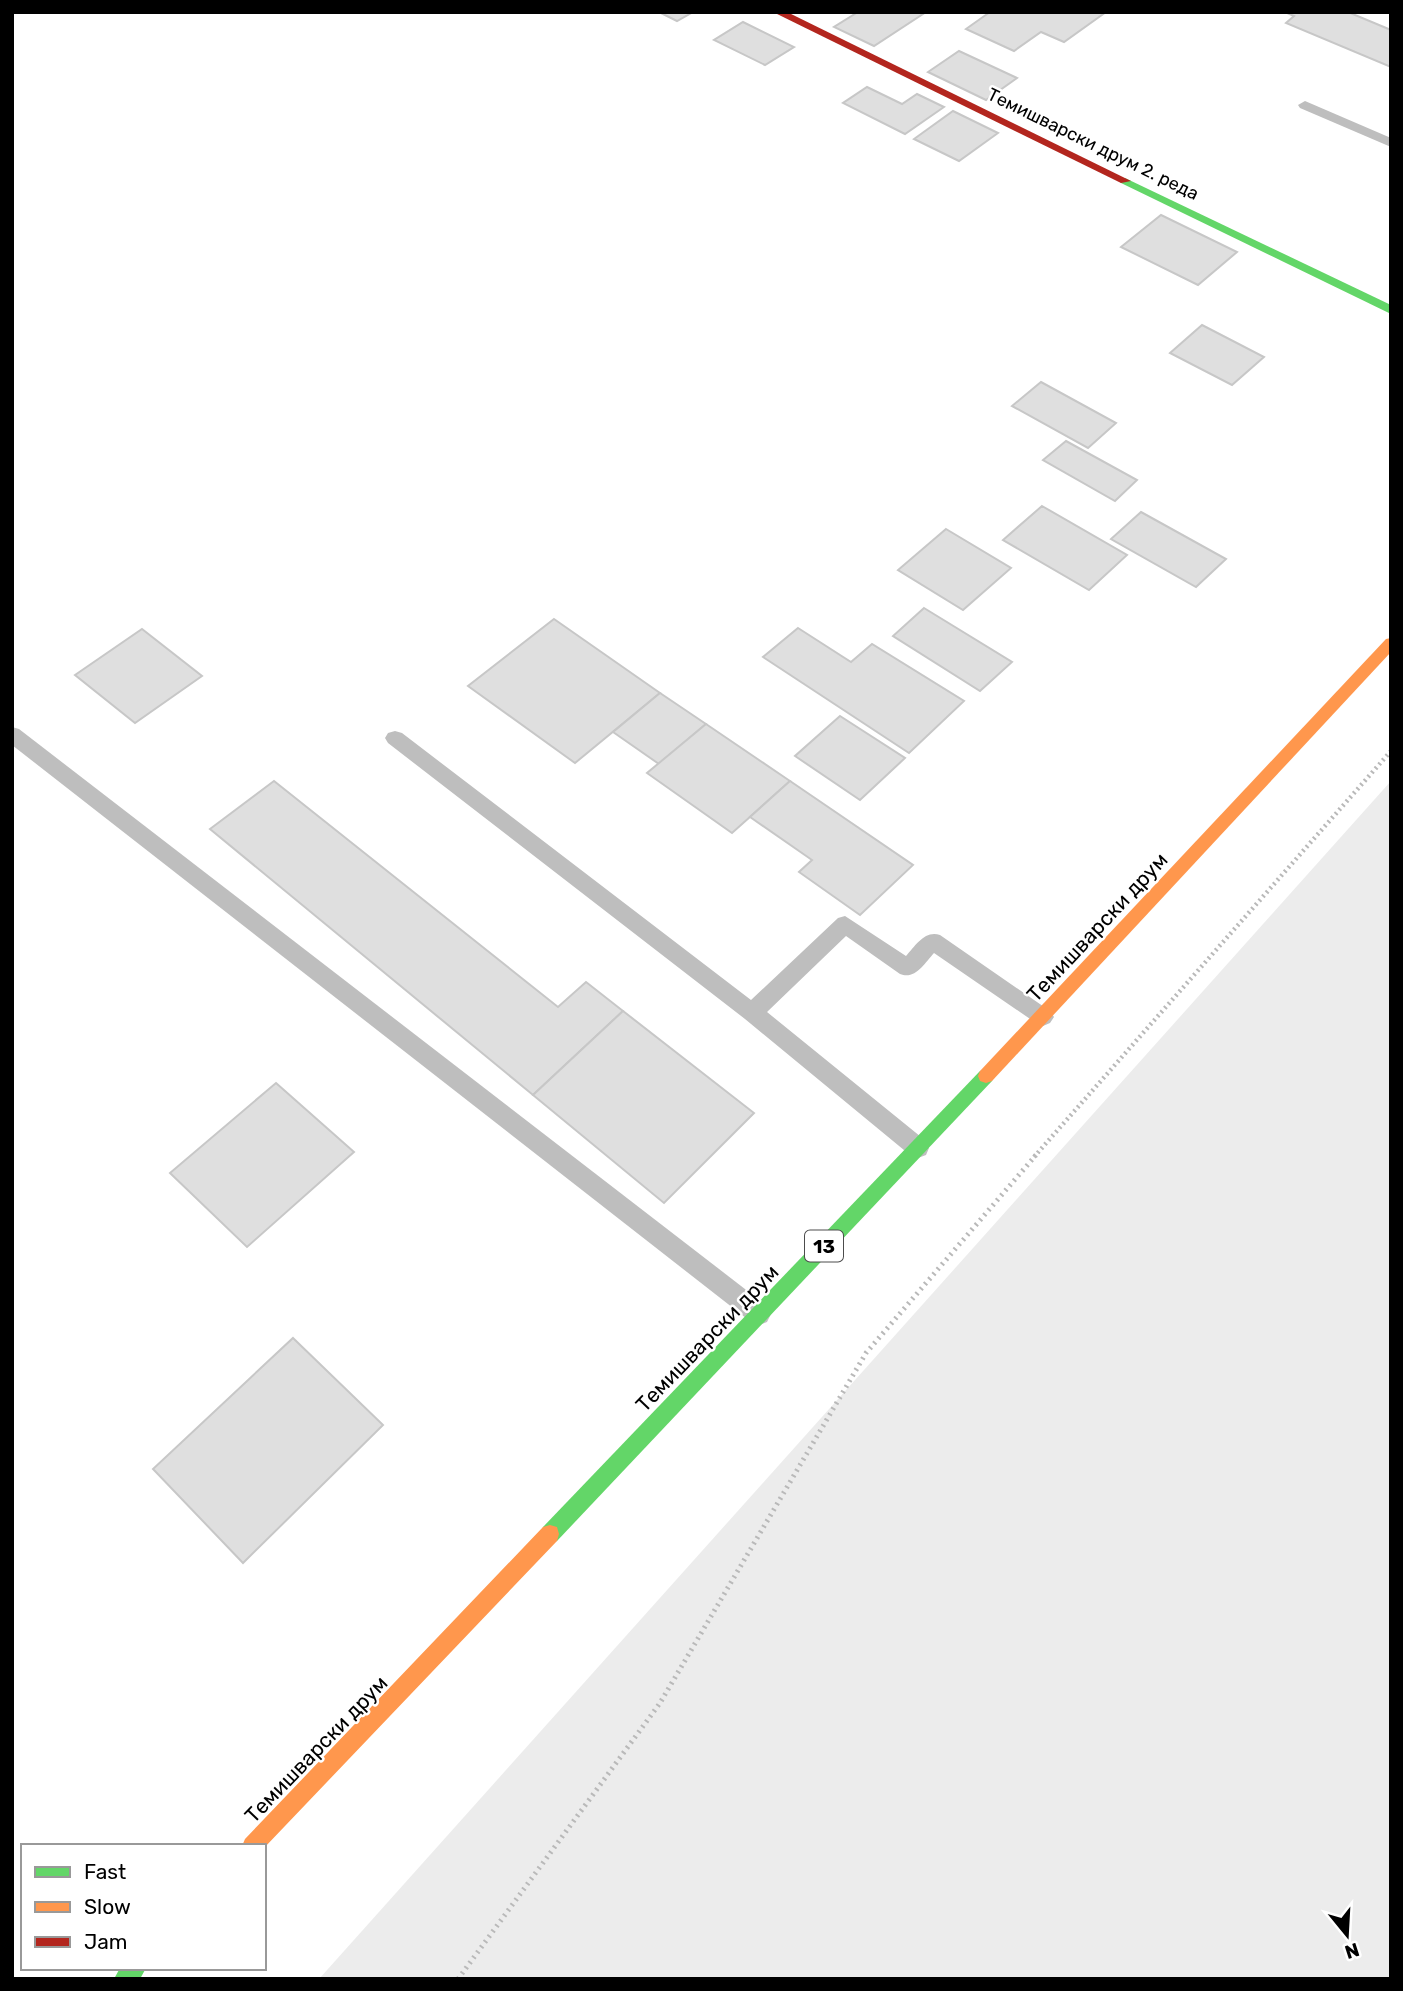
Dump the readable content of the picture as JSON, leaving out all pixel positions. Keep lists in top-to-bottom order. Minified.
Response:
{"streets":{"main road":["Темишварски друм 2. реда","Темишварски друм","13"]},"legend":["Fast","Slow","Jam"],"north":"bottom"}
